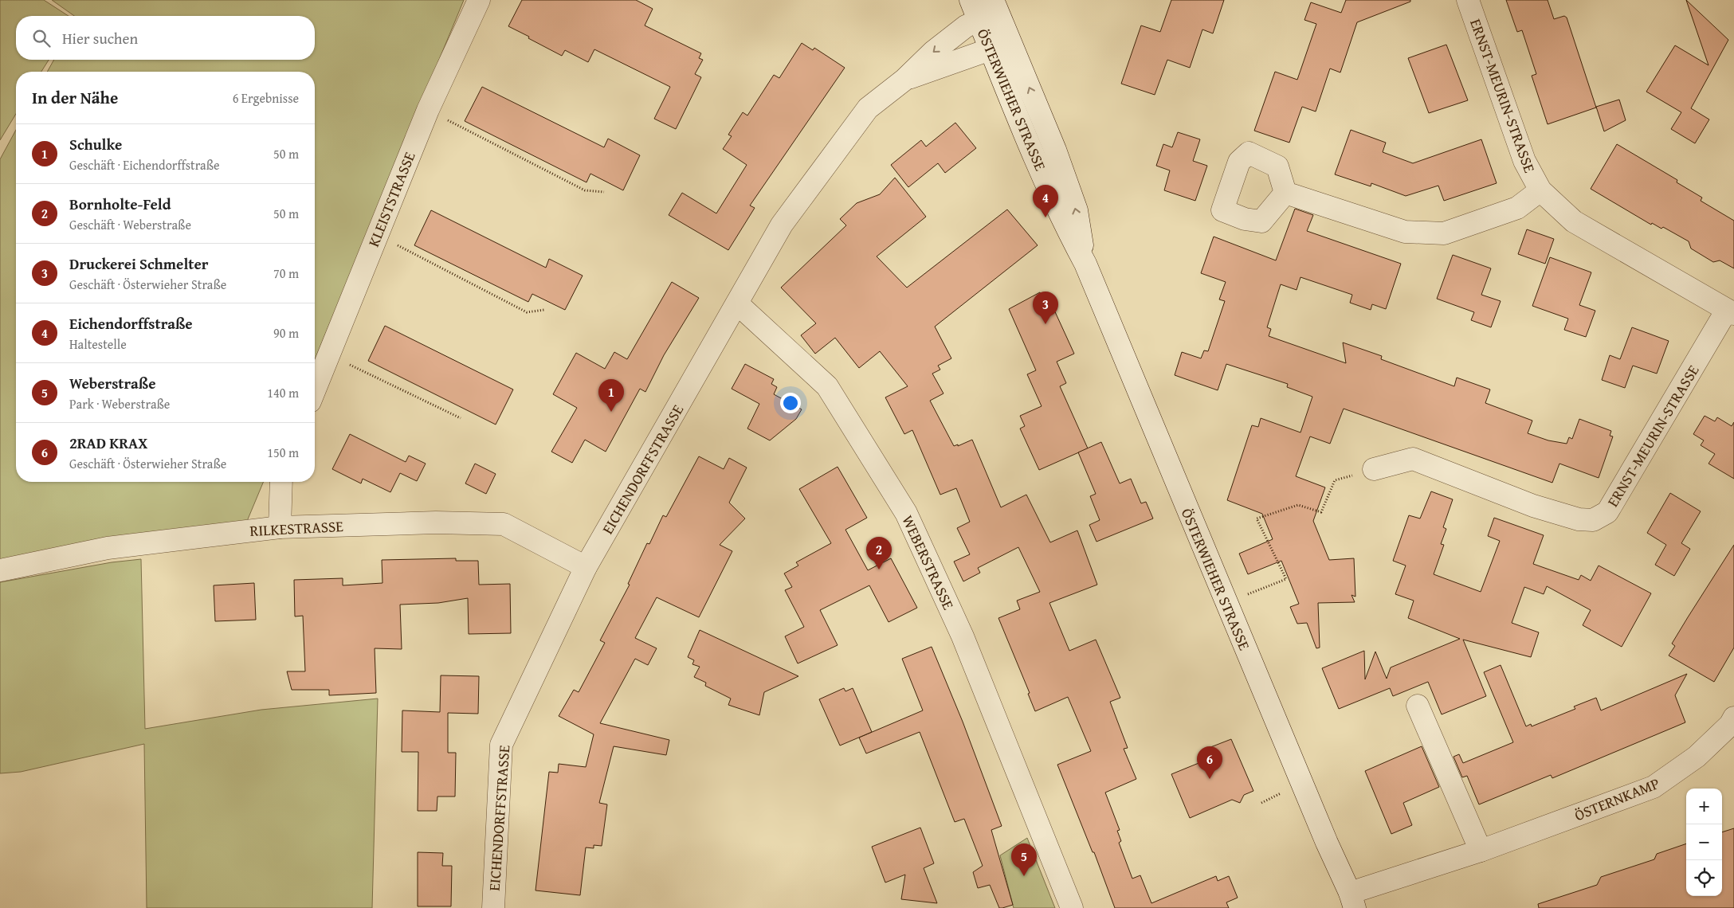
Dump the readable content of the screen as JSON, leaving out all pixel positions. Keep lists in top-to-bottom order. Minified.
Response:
{"streets":{"street":["ERNST-MEURIN-STRASSE","ÖSTERWIEHER STRASSE","KLEISTSTRASSE","EICHENDORFFSTRASSE","RILKESTRASSE","WEBERSTRASSE","ÖSTERNKAMP"]},"crossings":[["ÖSTERWIEHER STRASSE","EICHENDORFFSTRASSE"],["ÖSTERWIEHER STRASSE","ÖSTERNKAMP"],["EICHENDORFFSTRASSE","RILKESTRASSE"],["EICHENDORFFSTRASSE","WEBERSTRASSE"]],"page":{"search":"Hier suchen","heading":["In der Nähe","6 Ergebnisse"],"list":[{"mark":"1","name":"Schulke","note":"Geschäft · Eichendorffstraße","value":"50 m"},{"mark":"2","name":"Bornholte-Feld","note":"Geschäft · Weberstraße","value":"50 m"},{"mark":"3","name":"Druckerei Schmelter","note":"Geschäft · Österwieher Straße","value":"70 m"},{"mark":"4","name":"Eichendorffstraße","note":"Haltestelle","value":"90 m"},{"mark":"5","name":"Weberstraße","note":"Park · Weberstraße","value":"140 m"},{"mark":"6","name":"2RAD KRAX","note":"Geschäft · Österwieher Straße","value":"150 m"}],"pins":["4","3","1","2","6","5"],"map_buttons":["+","−"]}}
